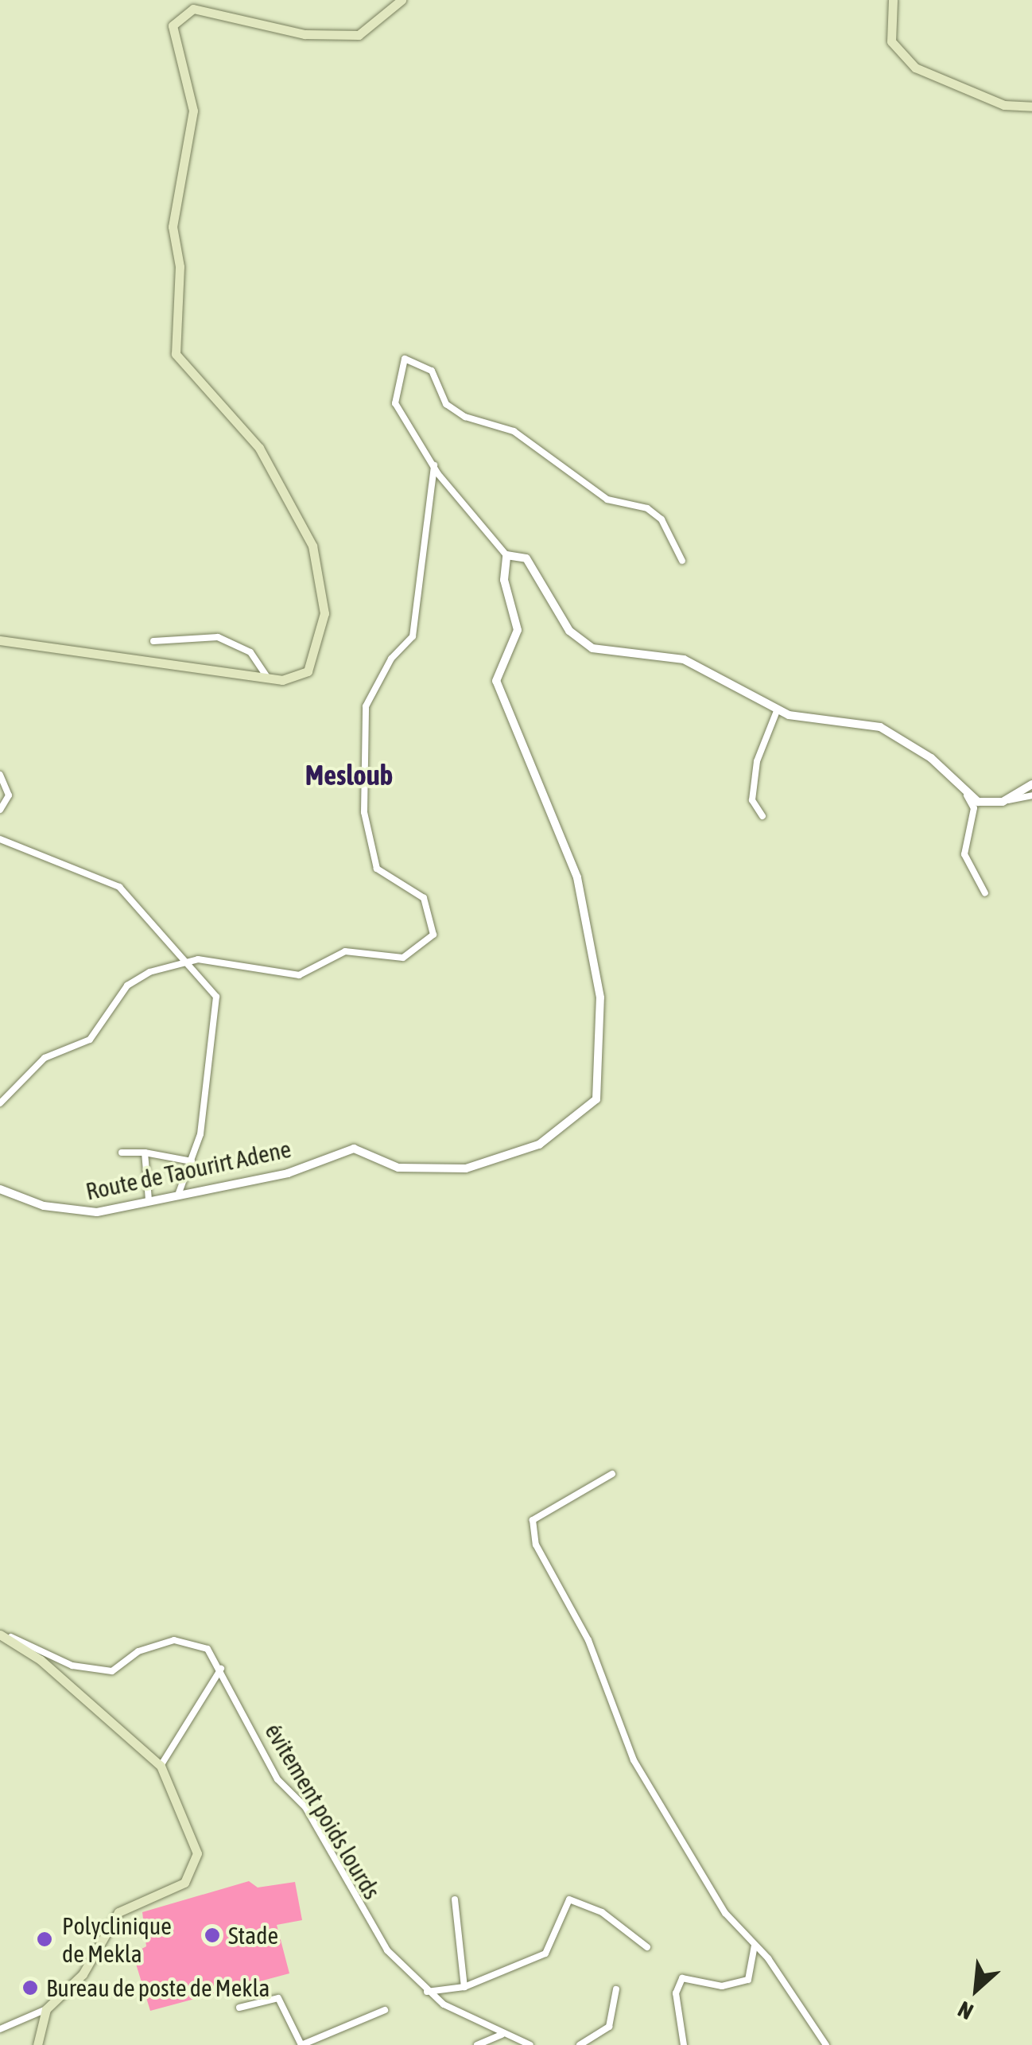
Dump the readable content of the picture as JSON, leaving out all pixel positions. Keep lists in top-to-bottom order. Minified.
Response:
{"streets":{"street":["Route de Taourirt Adene","évitement poids lourds"]},"districts":["Mesloub"],"places":["Stade","Polyclinique de Mekla","Bureau de poste de Mekla"],"north":"bottom left"}
